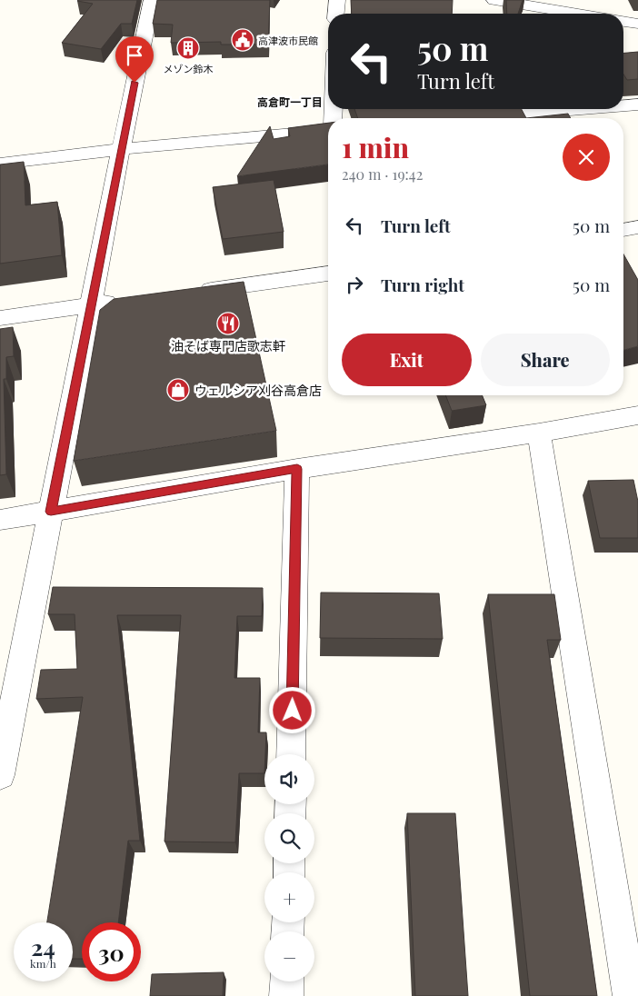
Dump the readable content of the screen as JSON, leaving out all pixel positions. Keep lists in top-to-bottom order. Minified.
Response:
{"districts":["高倉町一丁目"],"places":{"public building":["高津波市民館"],"building":["メゾン鈴木"],"restaurant":["油そば専門店歌志軒"],"shop":["ウェルシア刈谷高倉店"]},"page":{"turn":["50 m","Turn left"],"heading":["1 min","240 m · 19:42"],"list":[{"name":"Turn left","value":"50 m"},{"name":"Turn right","value":"50 m"}],"buttons":["Exit","Share"],"map_buttons":["+","−"],"speed":"24 km/h","limit":"30"}}
